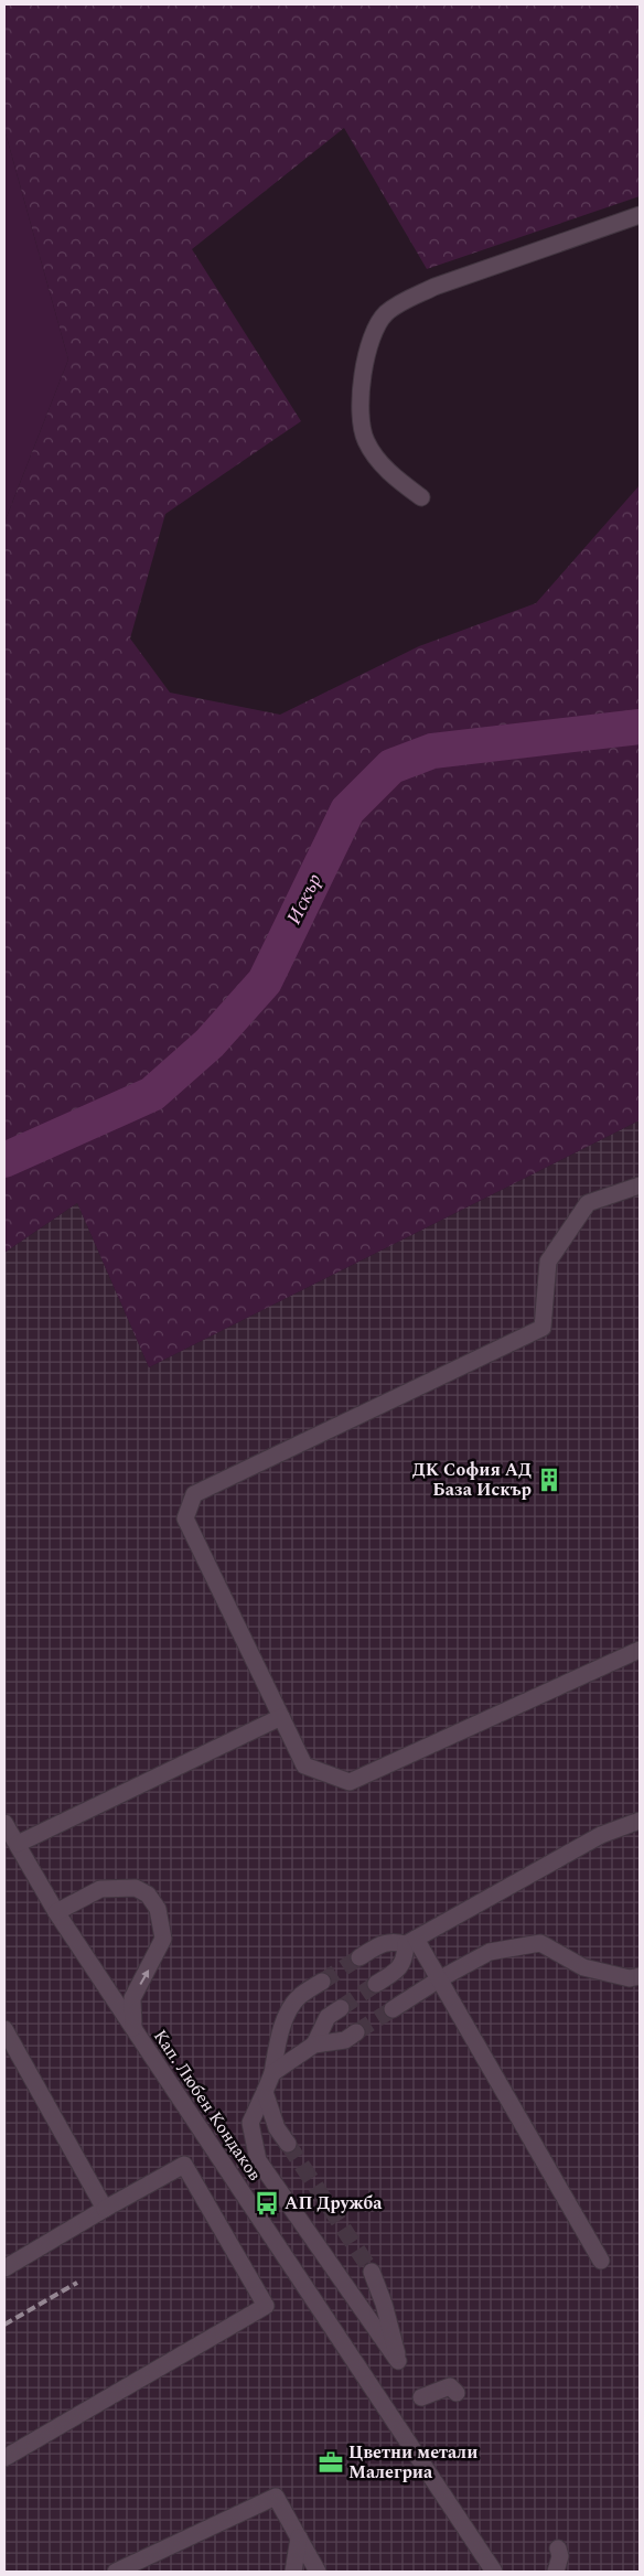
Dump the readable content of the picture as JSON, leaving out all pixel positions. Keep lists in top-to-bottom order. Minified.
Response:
{"streets":{"street":["Кап. Любен Кондаков"]},"water":["Искър"],"places":{"building":["ДК София АД База Искър"],"bus stop":["АП Дружба"],"office":["Цветни метали Малегриа"]}}
